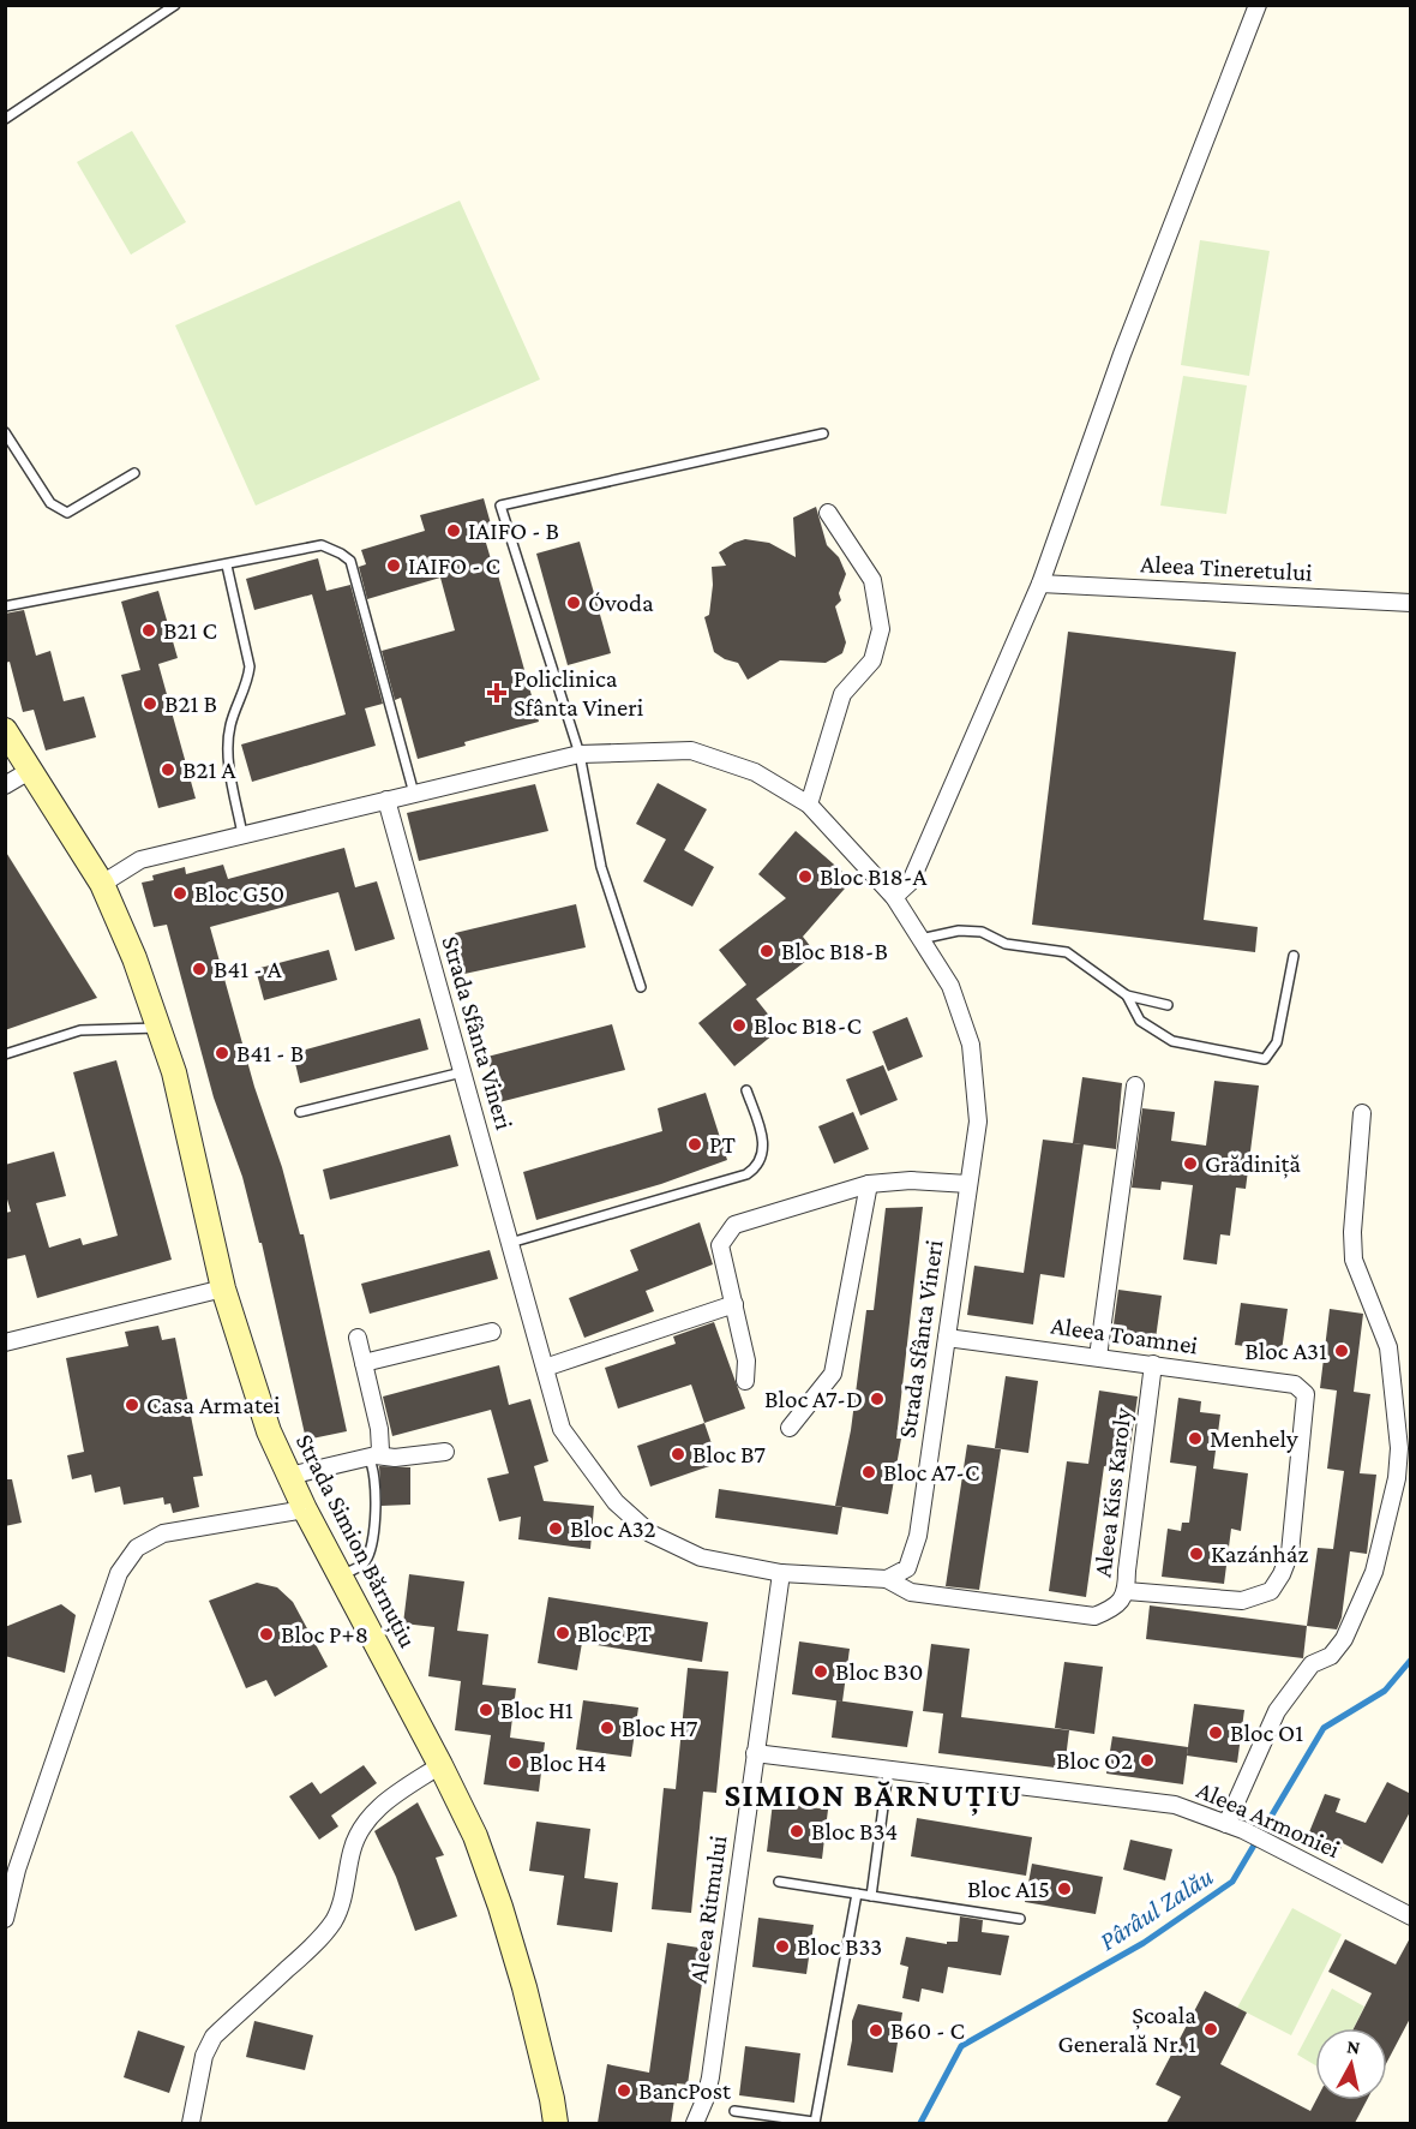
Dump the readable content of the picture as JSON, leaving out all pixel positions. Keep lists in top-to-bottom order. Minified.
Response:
{"streets":{"street":["Aleea Tineretului","Strada Sfânta Vineri","Aleea Toamnei","Aleea Kiss Karoly","Strada Simion Bărnuțiu","Aleea Armoniei","Aleea Ritmului"]},"crossings":[["Strada Sfânta Vineri","Aleea Toamnei"],["Strada Sfânta Vineri","Aleea Kiss Karoly"],["Strada Sfânta Vineri","Strada Simion Bărnuțiu"],["Strada Sfânta Vineri","Aleea Ritmului"],["Aleea Toamnei","Aleea Kiss Karoly"],["Aleea Armoniei","Aleea Ritmului"]],"districts":["SIMION BĂRNUȚIU"],"water":["Pârâul Zalău"],"places":{"other":["IAIFO - B","IAIFO - C","Óvoda","B21 C","B21 B","B21 A","Bloc B18-A","Bloc G50","Bloc B18-B","B41 - A","Bloc B18-C","B41 - B","PT","Grădiniță","Bloc A31","Bloc A7-D","Casa Armatei","Menhely","Bloc B7","Bloc A7-C","Bloc A32","Kazánház","Bloc PT","Bloc P+8","Bloc B30","Bloc H1","Bloc H7","Bloc O1","Bloc O2","Bloc H4","Bloc B34","Bloc A15","Bloc B33","Școala Generală Nr. 1","B60 - C","BancPost"],"health":["Policlinica Sfânta Vineri"]},"north":"top"}
